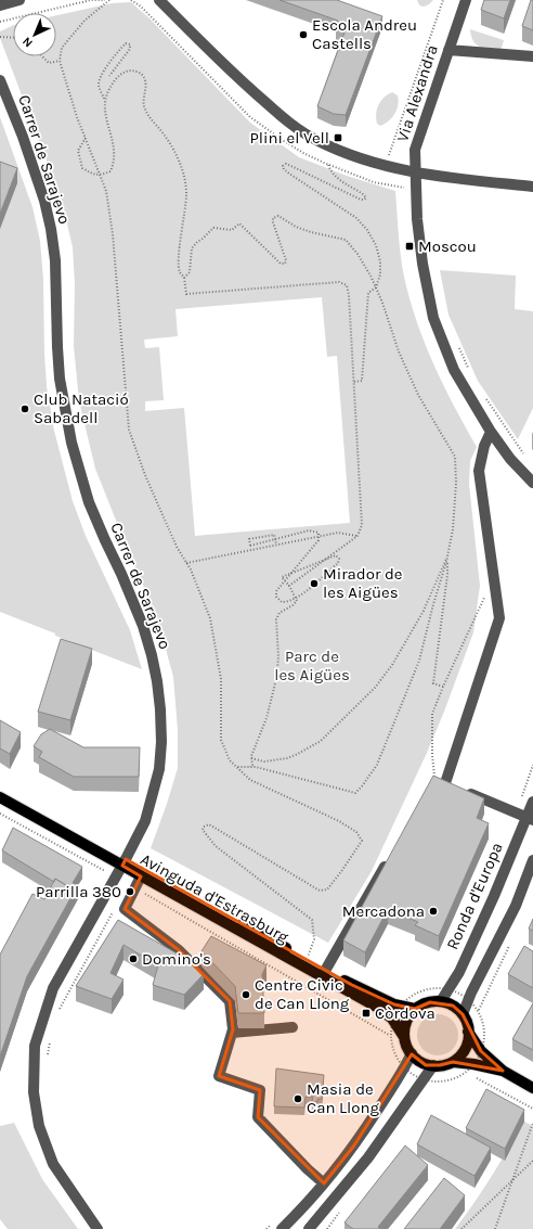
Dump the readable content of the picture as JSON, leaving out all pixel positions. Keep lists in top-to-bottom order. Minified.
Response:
{"streets":{"main road":["Avinguda d'Estrasburg"],"street":["Via Alexandra","Carrer de Sarajevo","Ronda d'Europa"]},"crossings":[["Carrer de Sarajevo","Avinguda d'Estrasburg"],["Ronda d'Europa","Avinguda d'Estrasburg"]],"parks":["Parc de les Aigües"],"places":{"other":["Escola Andreu Castells","Club Natació Sabadell","Mirador de les Aigües","Parrilla 380","Mercadona","Domino's","Centre Civic de Can Llong","Masia de Can Llong"],"transit":["Plini el Vell","Moscou","Còrdova"]},"north":"bottom left"}
